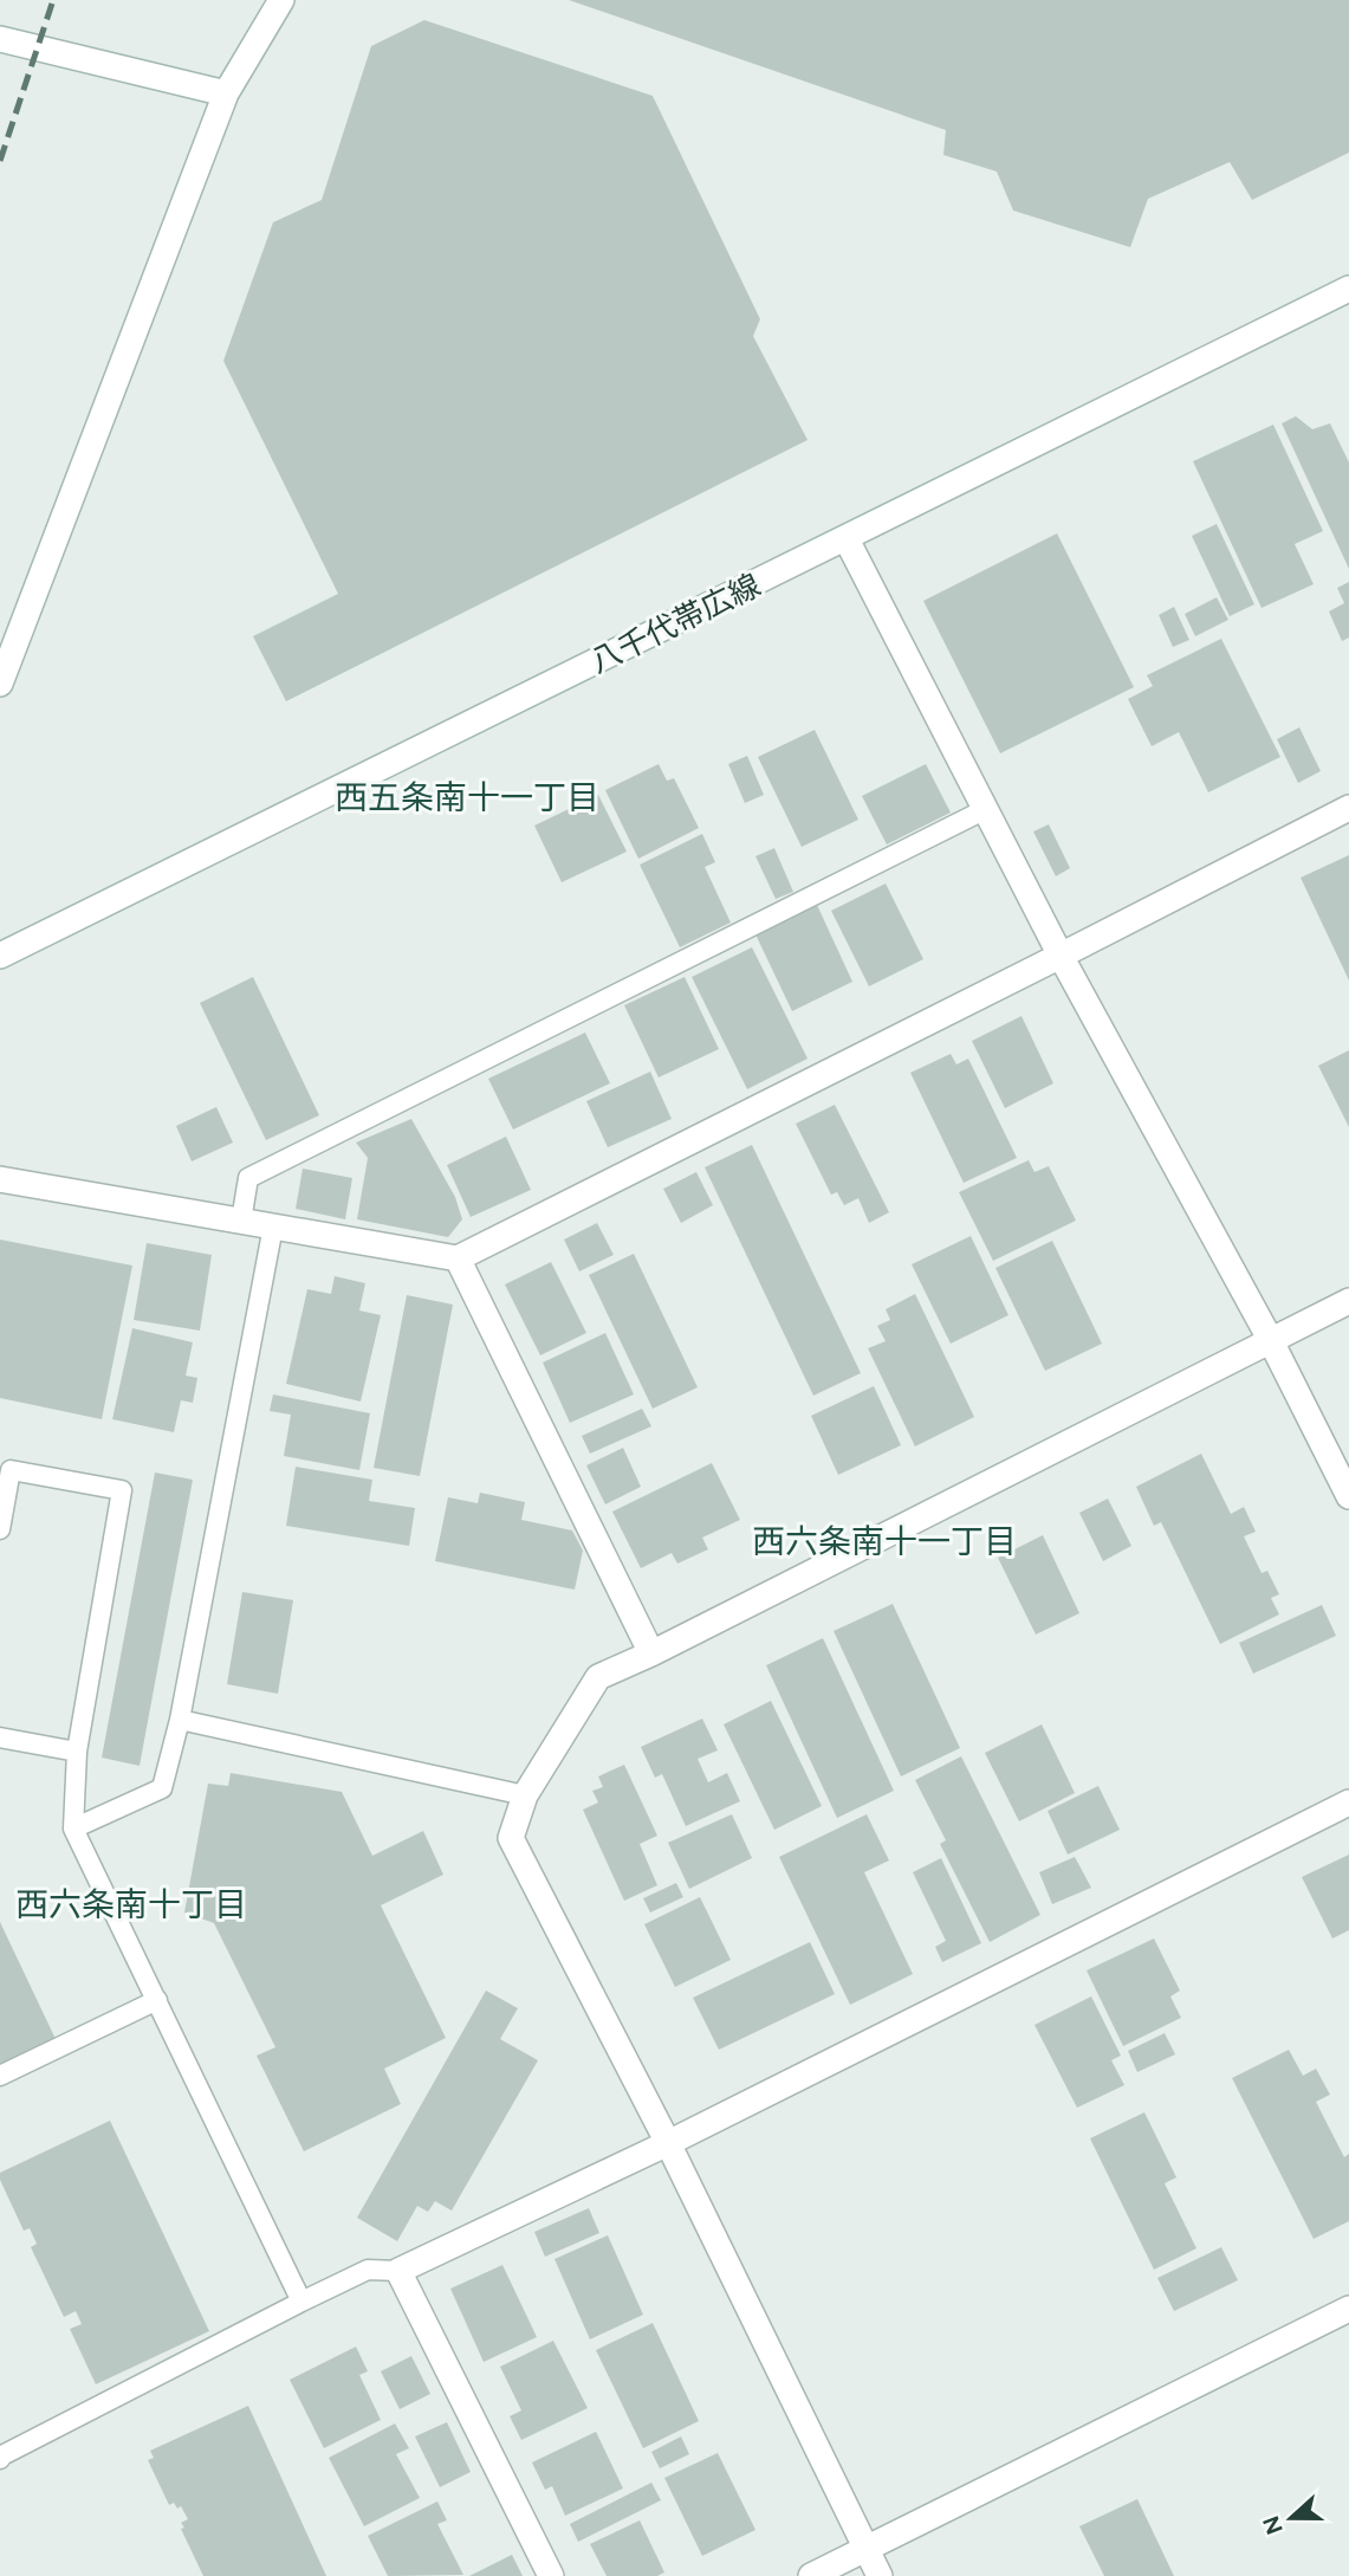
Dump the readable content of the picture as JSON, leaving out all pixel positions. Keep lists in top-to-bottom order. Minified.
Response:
{"streets":{"street":["八千代帯広線"]},"districts":["西五条南十一丁目","西六条南十一丁目","西六条南十丁目"],"north":"left"}
